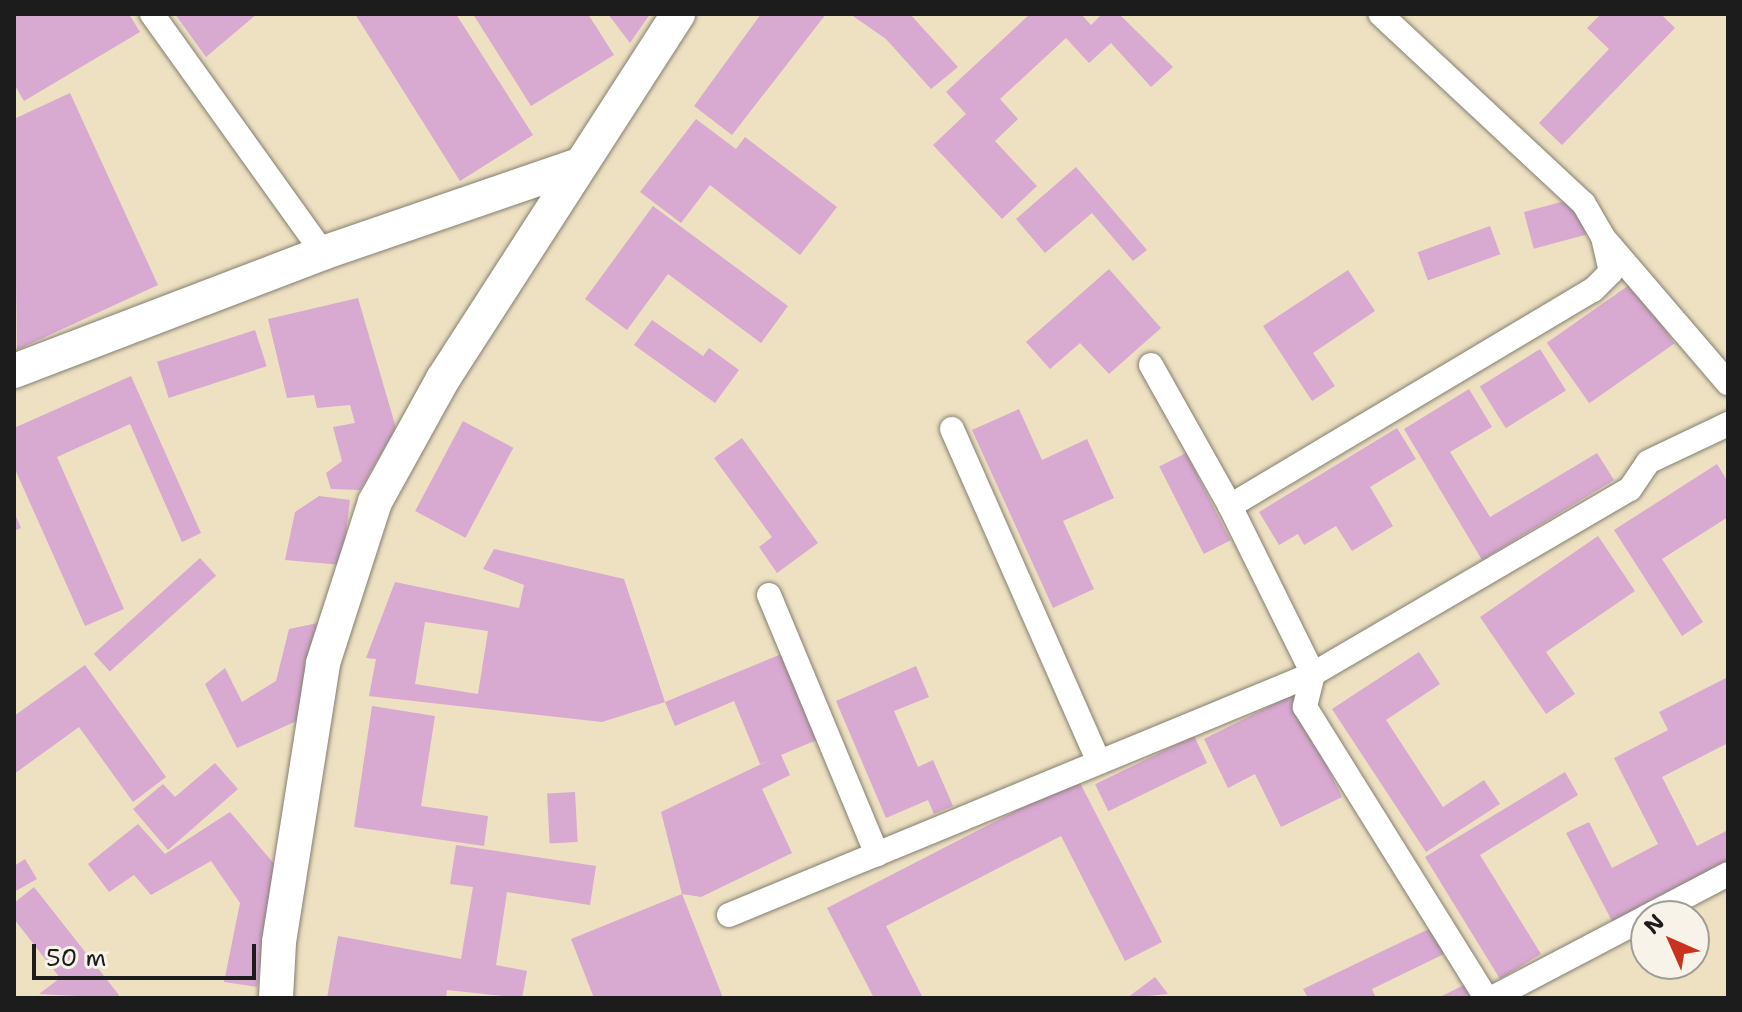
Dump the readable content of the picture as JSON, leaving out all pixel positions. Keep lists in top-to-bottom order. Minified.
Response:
{"scale_bar":"50 m","north":"top left"}
